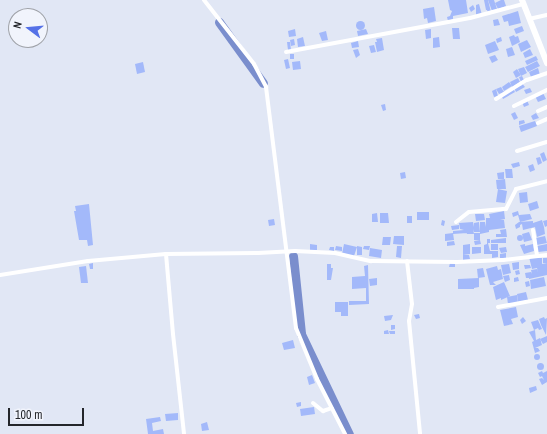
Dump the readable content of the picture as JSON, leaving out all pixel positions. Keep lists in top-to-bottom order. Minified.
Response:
{"scale_bar":"100 m","north":"left"}
